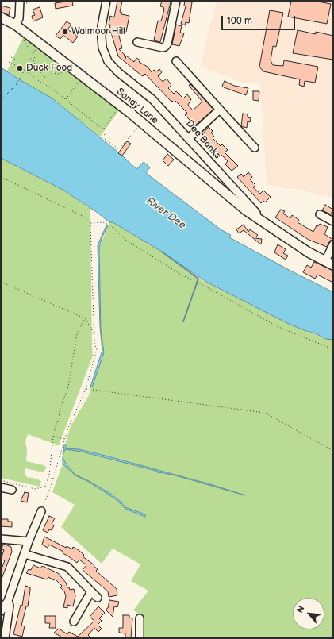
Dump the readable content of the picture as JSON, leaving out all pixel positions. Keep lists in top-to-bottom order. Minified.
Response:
{"streets":{"main road":["Sandy Lane","Dee Banks"]},"crossings":[["Sandy Lane","Dee Banks"]],"water":["River Dee"],"places":["Walmoor Hill","Duck Food"],"scale_bar":"100 m","north":"top left"}
